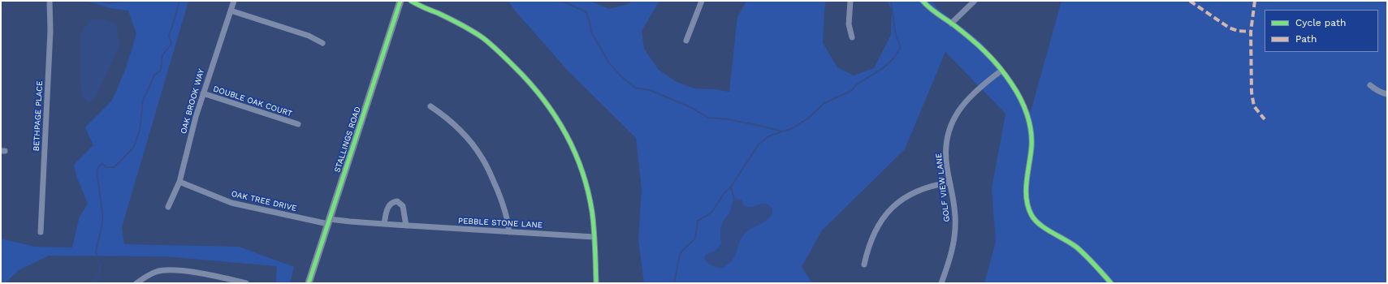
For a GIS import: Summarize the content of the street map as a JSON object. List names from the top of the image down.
{
  "streets": {
    "street": [
      "OAK BROOK WAY",
      "DOUBLE OAK COURT",
      "BETHPAGE PLACE",
      "STALLINGS ROAD",
      "GOLF VIEW LANE",
      "OAK TREE DRIVE",
      "PEBBLE STONE LANE"
    ]
  },
  "crossings": [
    ["OAK BROOK WAY", "DOUBLE OAK COURT"],
    ["OAK BROOK WAY", "OAK TREE DRIVE"],
    ["STALLINGS ROAD", "OAK TREE DRIVE"],
    ["STALLINGS ROAD", "PEBBLE STONE LANE"],
    ["OAK TREE DRIVE", "PEBBLE STONE LANE"]
  ],
  "legend": ["Cycle path", "Path"]
}
